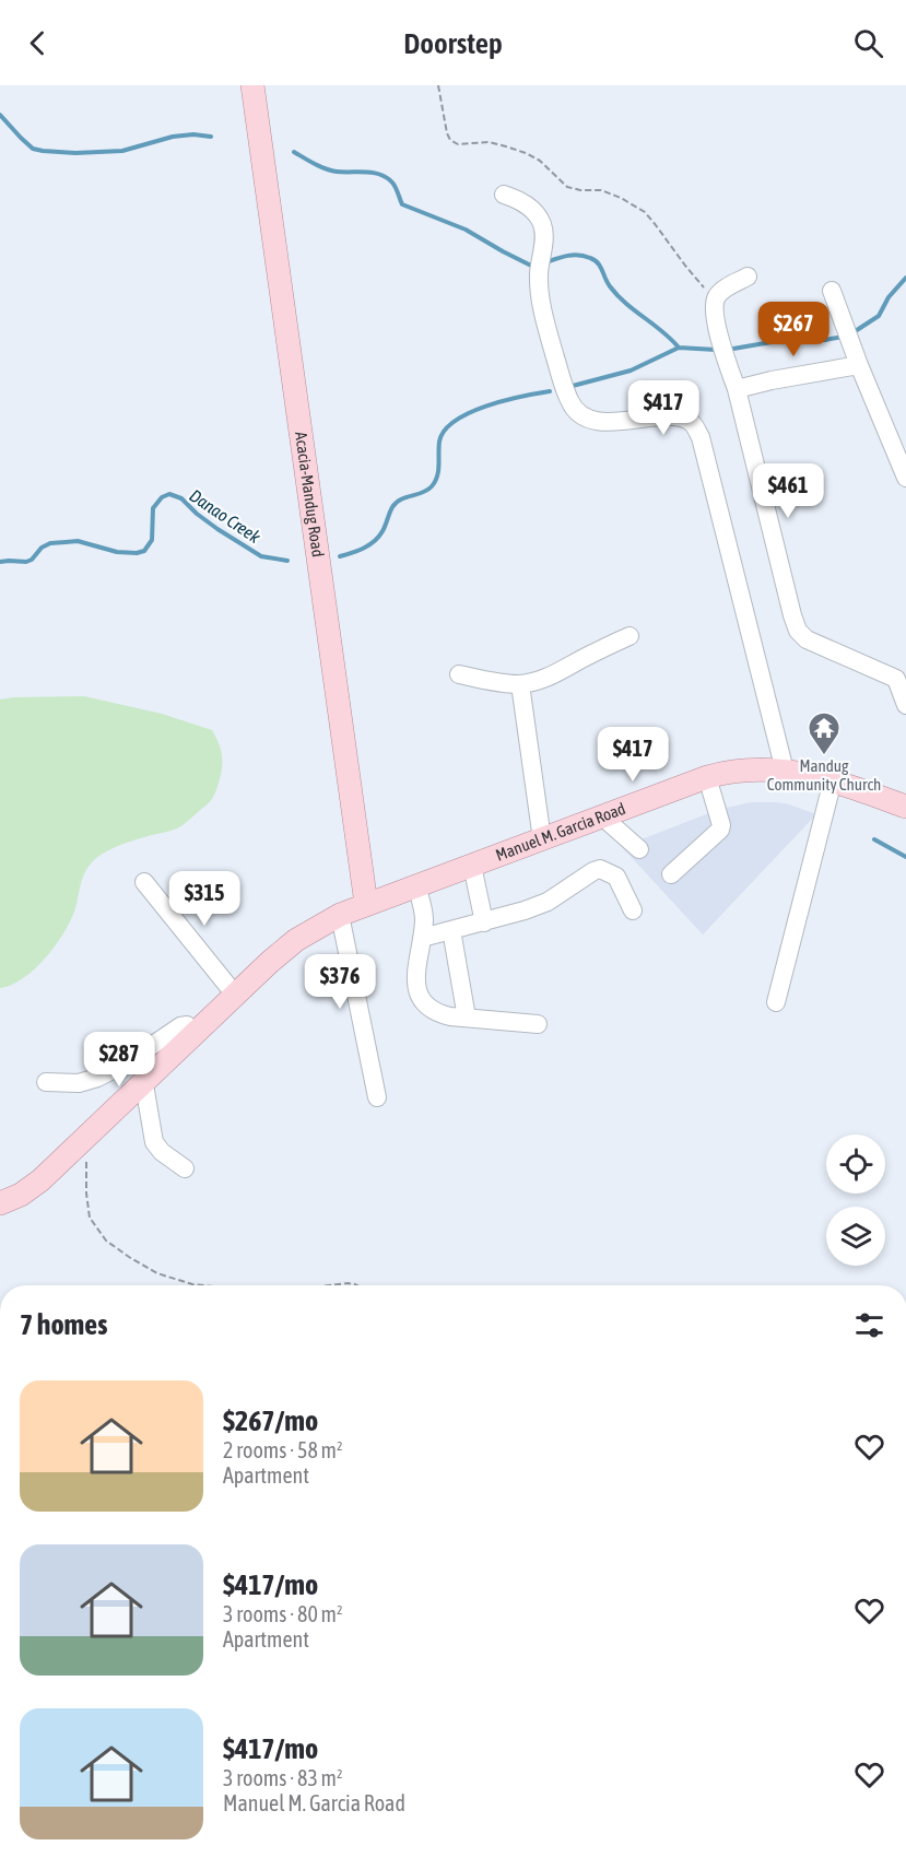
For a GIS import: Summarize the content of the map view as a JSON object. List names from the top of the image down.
{
  "streets": {
    "main road": ["Acacia-Mandug Road", "Manuel M. Garcia Road"]
  },
  "crossings": [
    ["Acacia-Mandug Road", "Manuel M. Garcia Road"]
  ],
  "water": ["Danao Creek"],
  "places": {
    "temple": ["Mandug Community Church"]
  },
  "page": {
    "header": "Doorstep",
    "price": [
      "$267",
      "$417",
      "$461",
      "$417",
      "$315",
      "$376",
      "$287"
    ],
    "heading": "7 homes",
    "list": [
      {
        "name": "$267/mo",
        "note": "2 rooms · 58 m² · Apartment"
      },
      {
        "name": "$417/mo",
        "note": "3 rooms · 80 m² · Apartment"
      },
      {
        "name": "$417/mo",
        "note": "3 rooms · 83 m² · Manuel M. Garcia Road"
      }
    ]
  }
}
